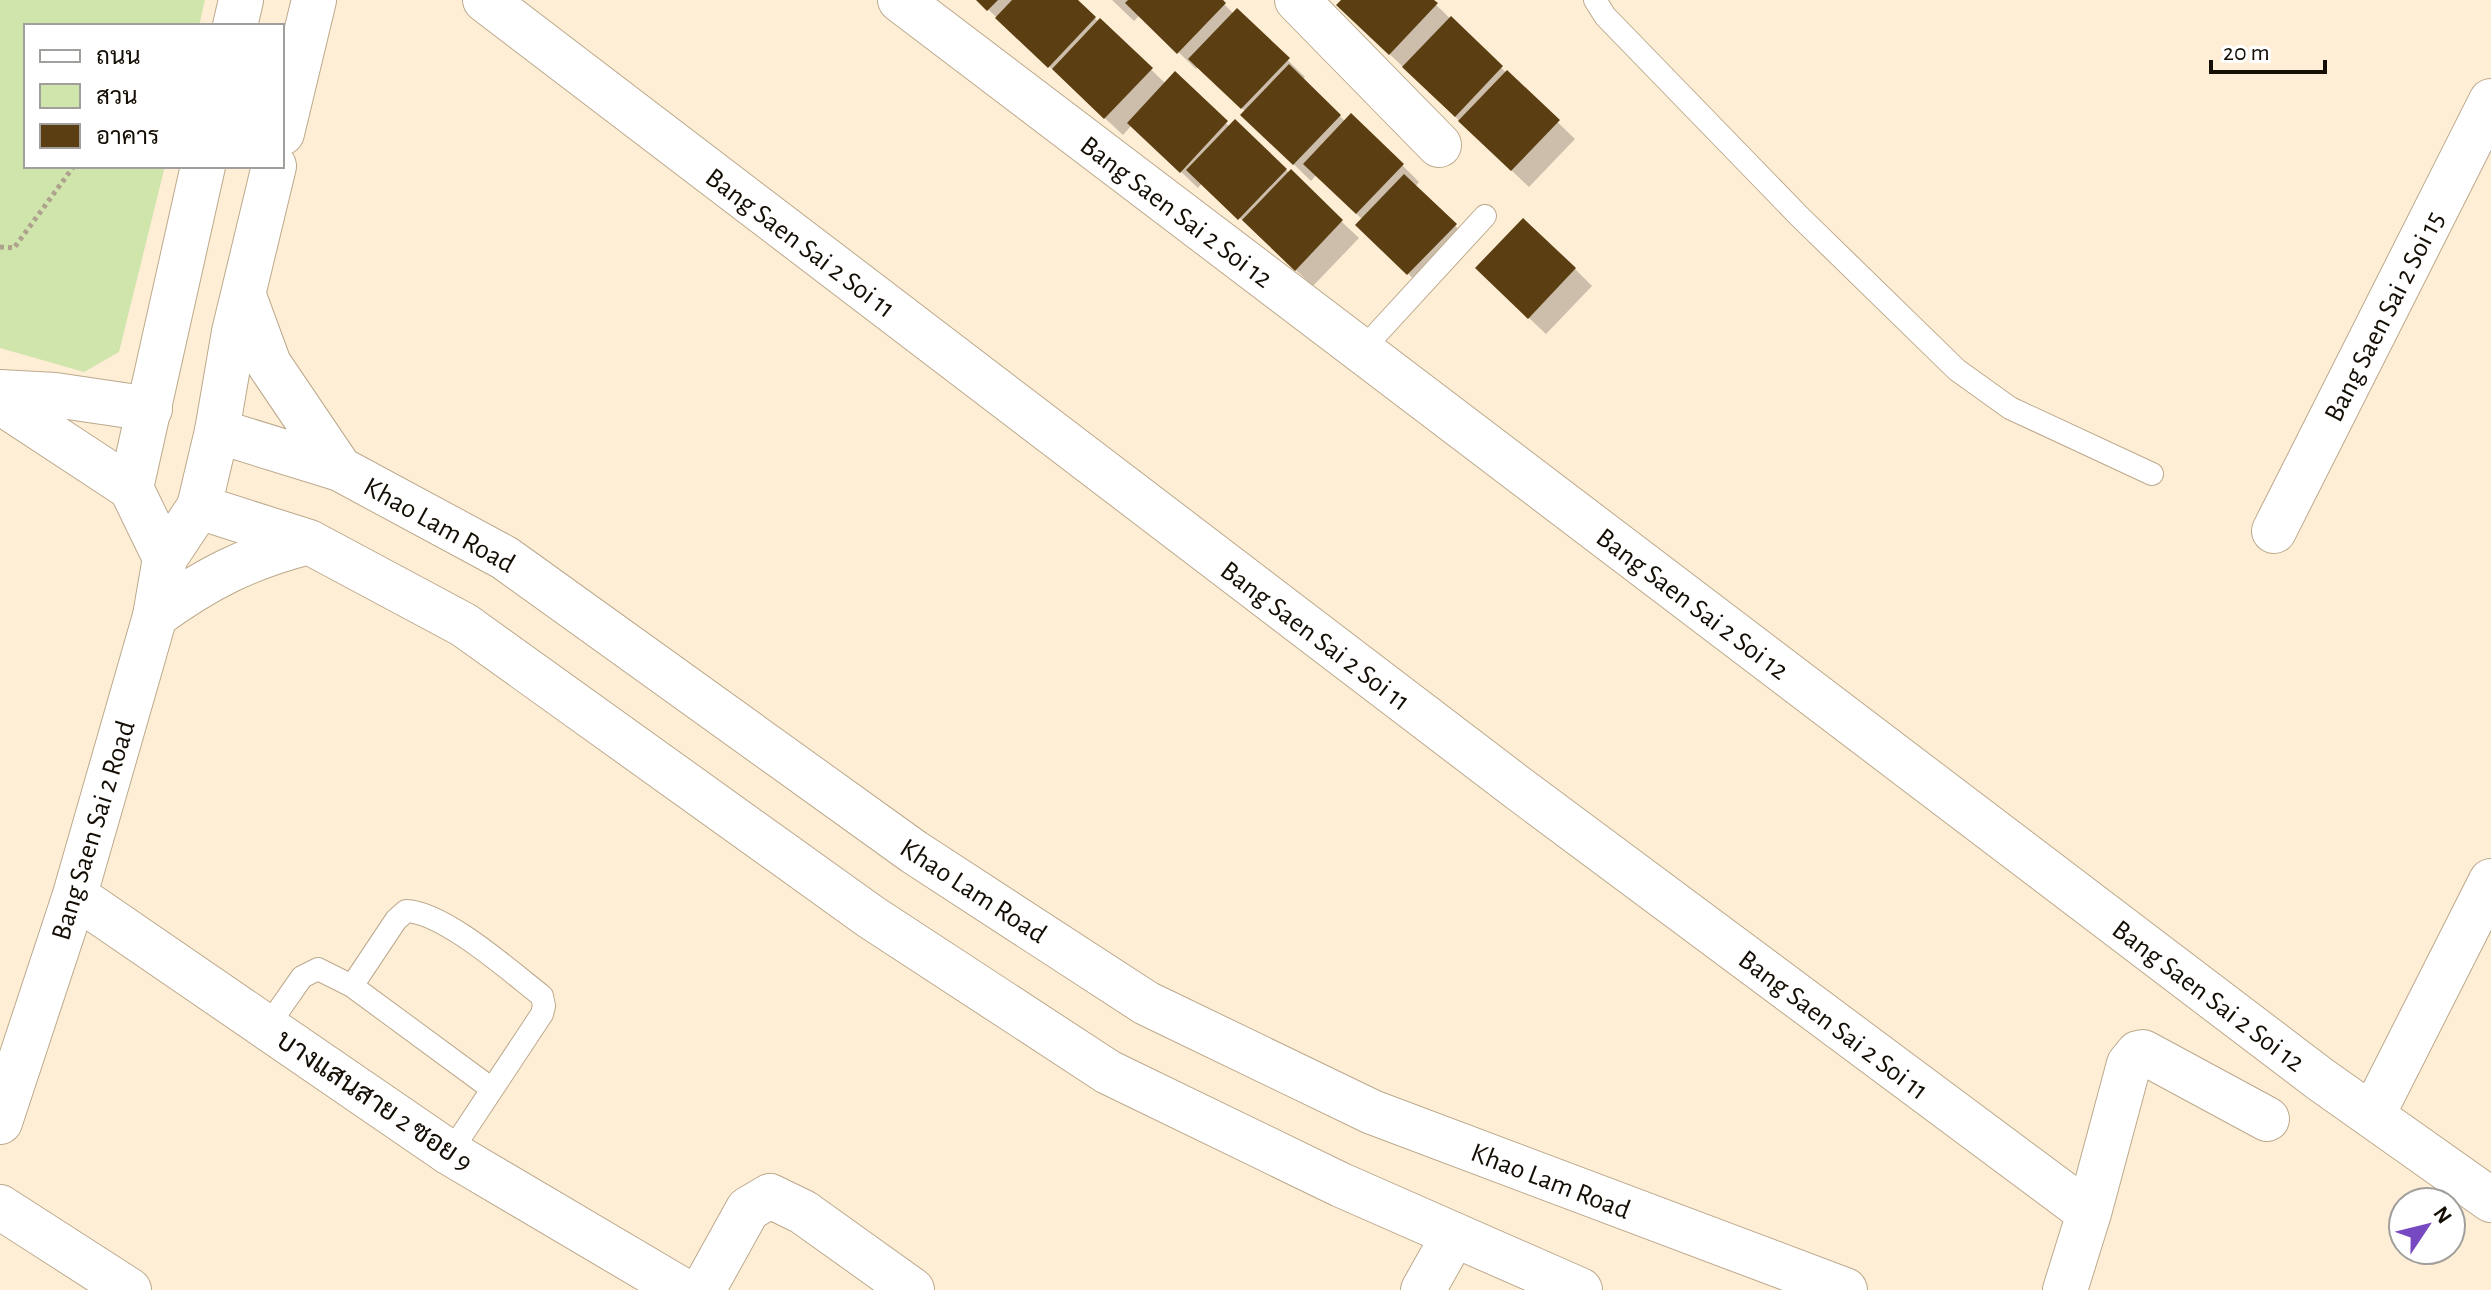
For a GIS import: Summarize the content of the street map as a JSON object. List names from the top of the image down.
{
  "streets": {
    "street": [
      "Bang Saen Sai 2 Soi 12",
      "Bang Saen Sai 2 Soi 11",
      "Bang Saen Sai 2 Soi 15",
      "Khao Lam Road",
      "Bang Saen Sai 2 Road",
      "บางแสนสาย 2 ซอย 9"
    ]
  },
  "crossings": [
    ["Khao Lam Road", "Bang Saen Sai 2 Road"],
    ["Bang Saen Sai 2 Road", "บางแสนสาย 2 ซอย 9"]
  ],
  "legend": ["ถนน", "สวน", "อาคาร"],
  "scale_bar": "20 m",
  "north": "top right"
}
